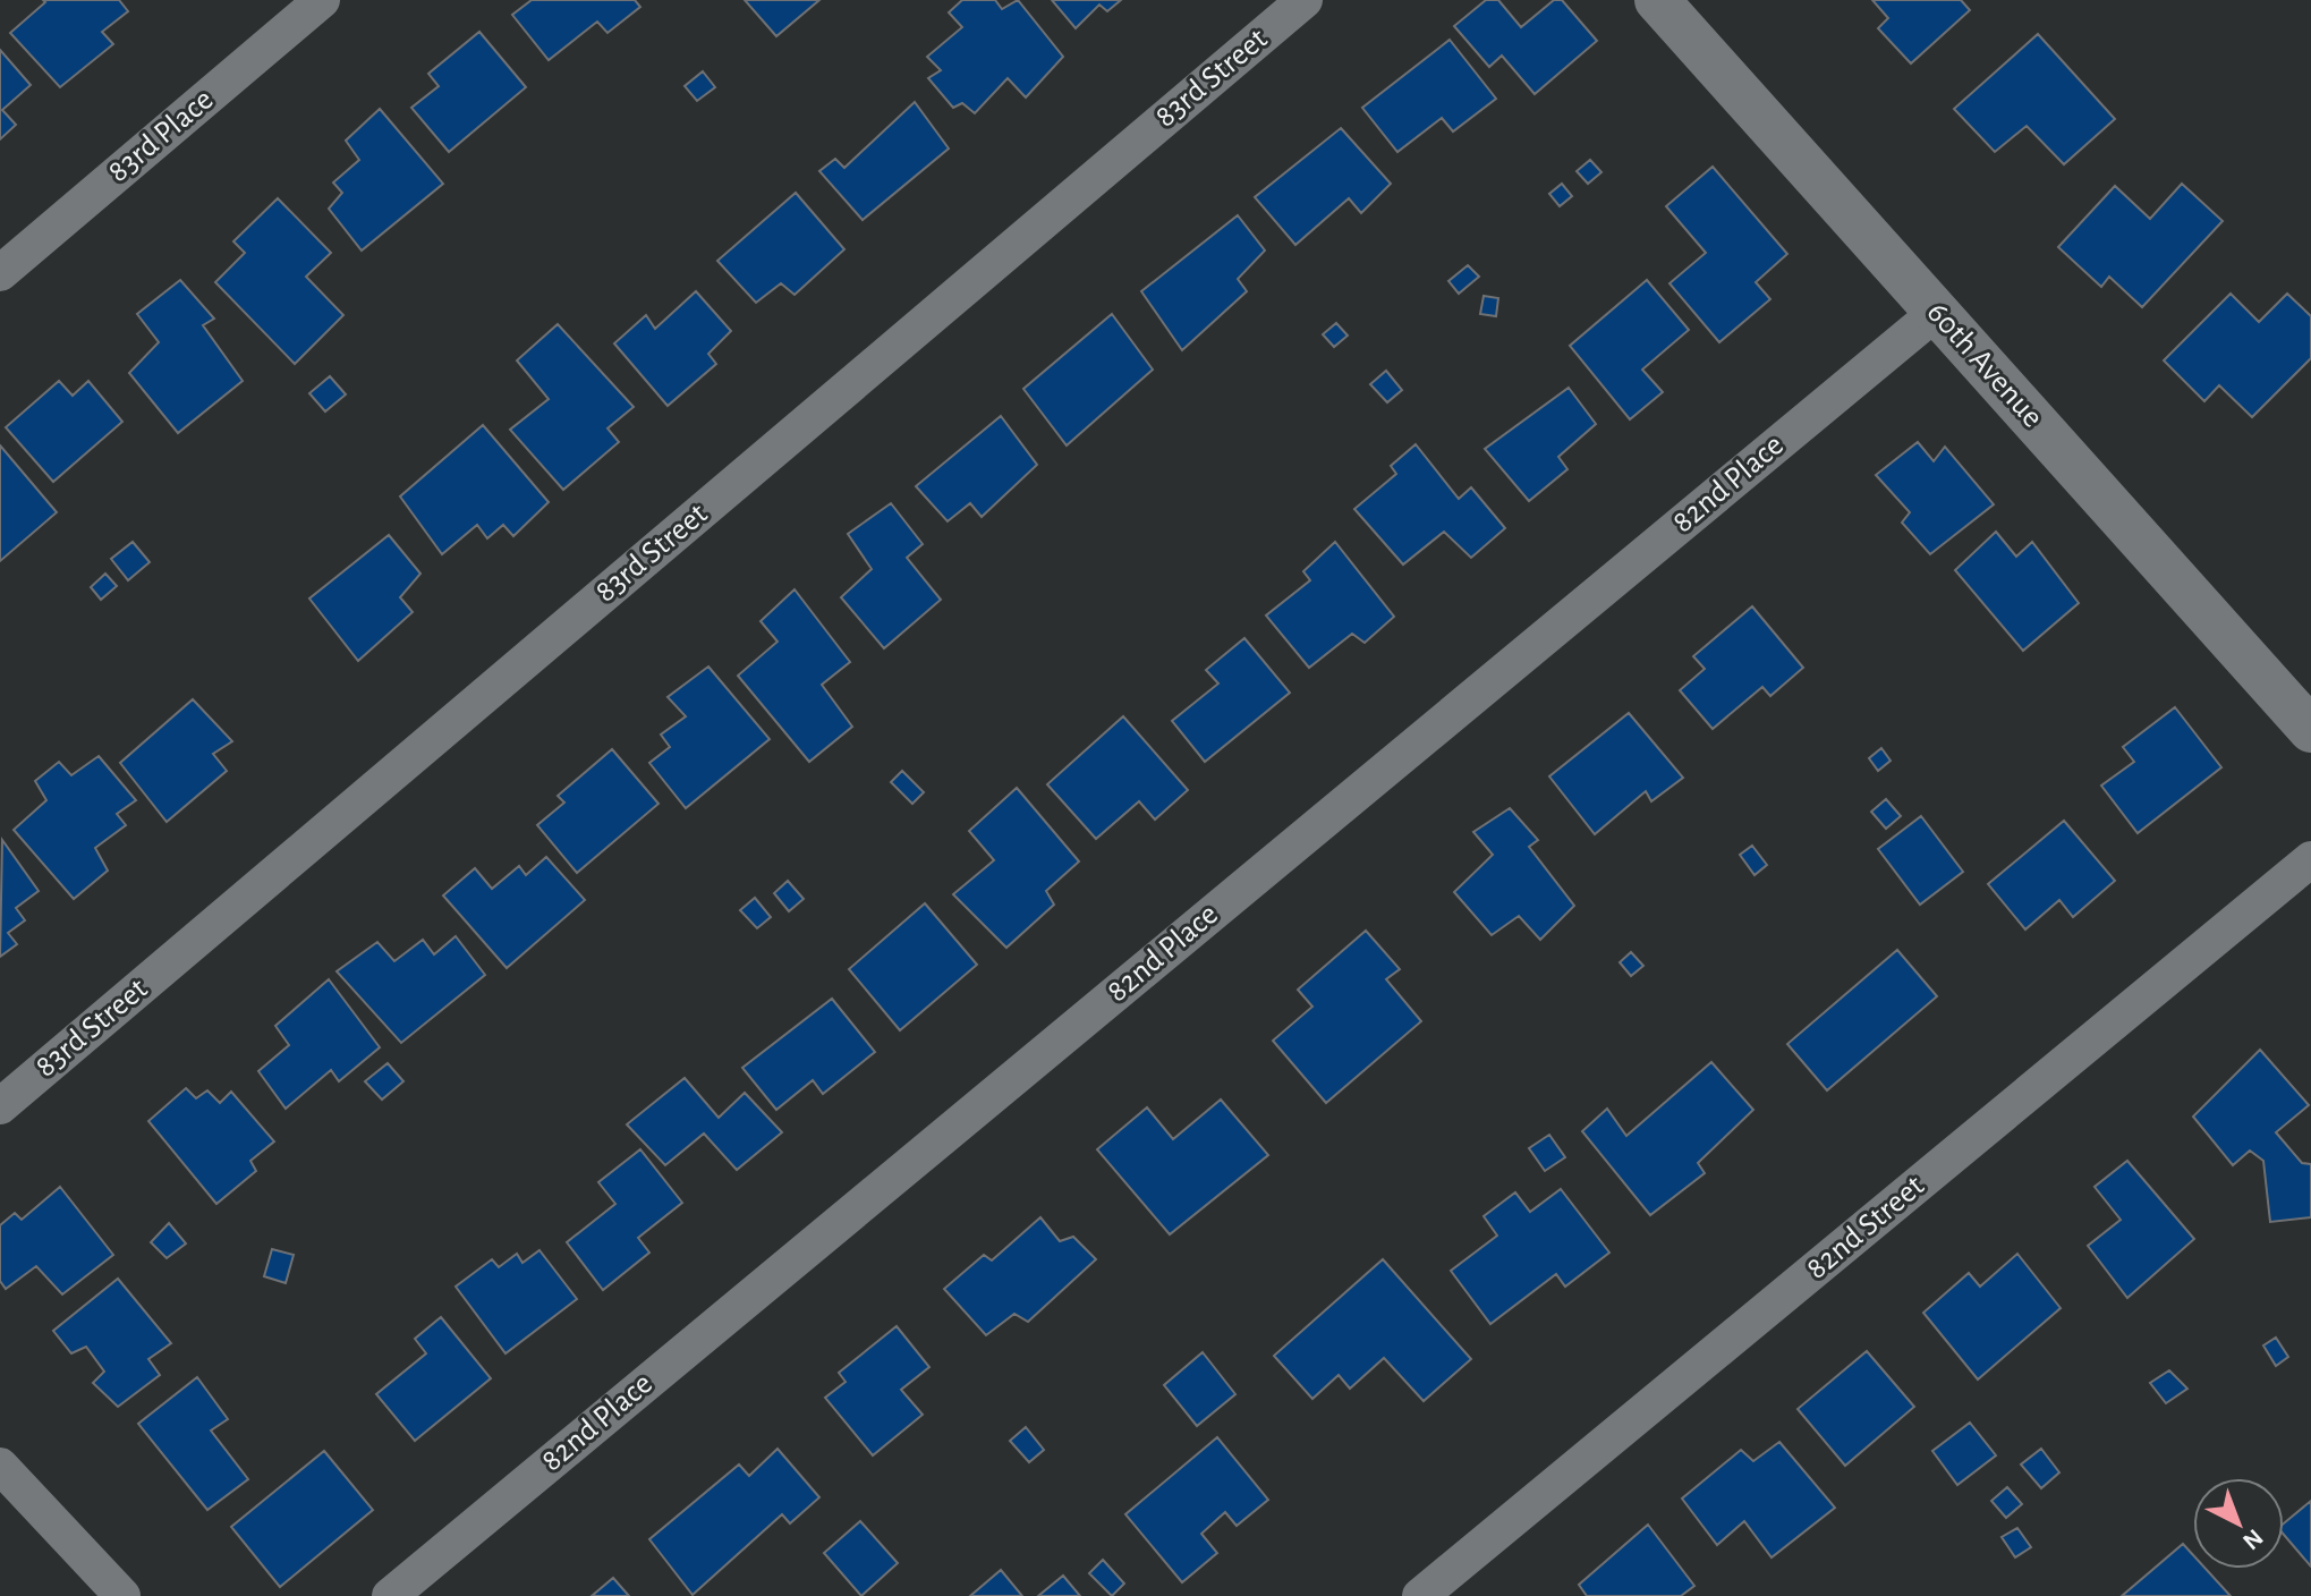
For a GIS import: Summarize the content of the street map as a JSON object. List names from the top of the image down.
{
  "streets": {
    "street": [
      "83rd Street",
      "83rd Place",
      "60th Avenue",
      "82nd Place",
      "82nd Street"
    ]
  },
  "crossings": [
    ["60th Avenue", "82nd Place"]
  ],
  "north": "bottom right"
}
